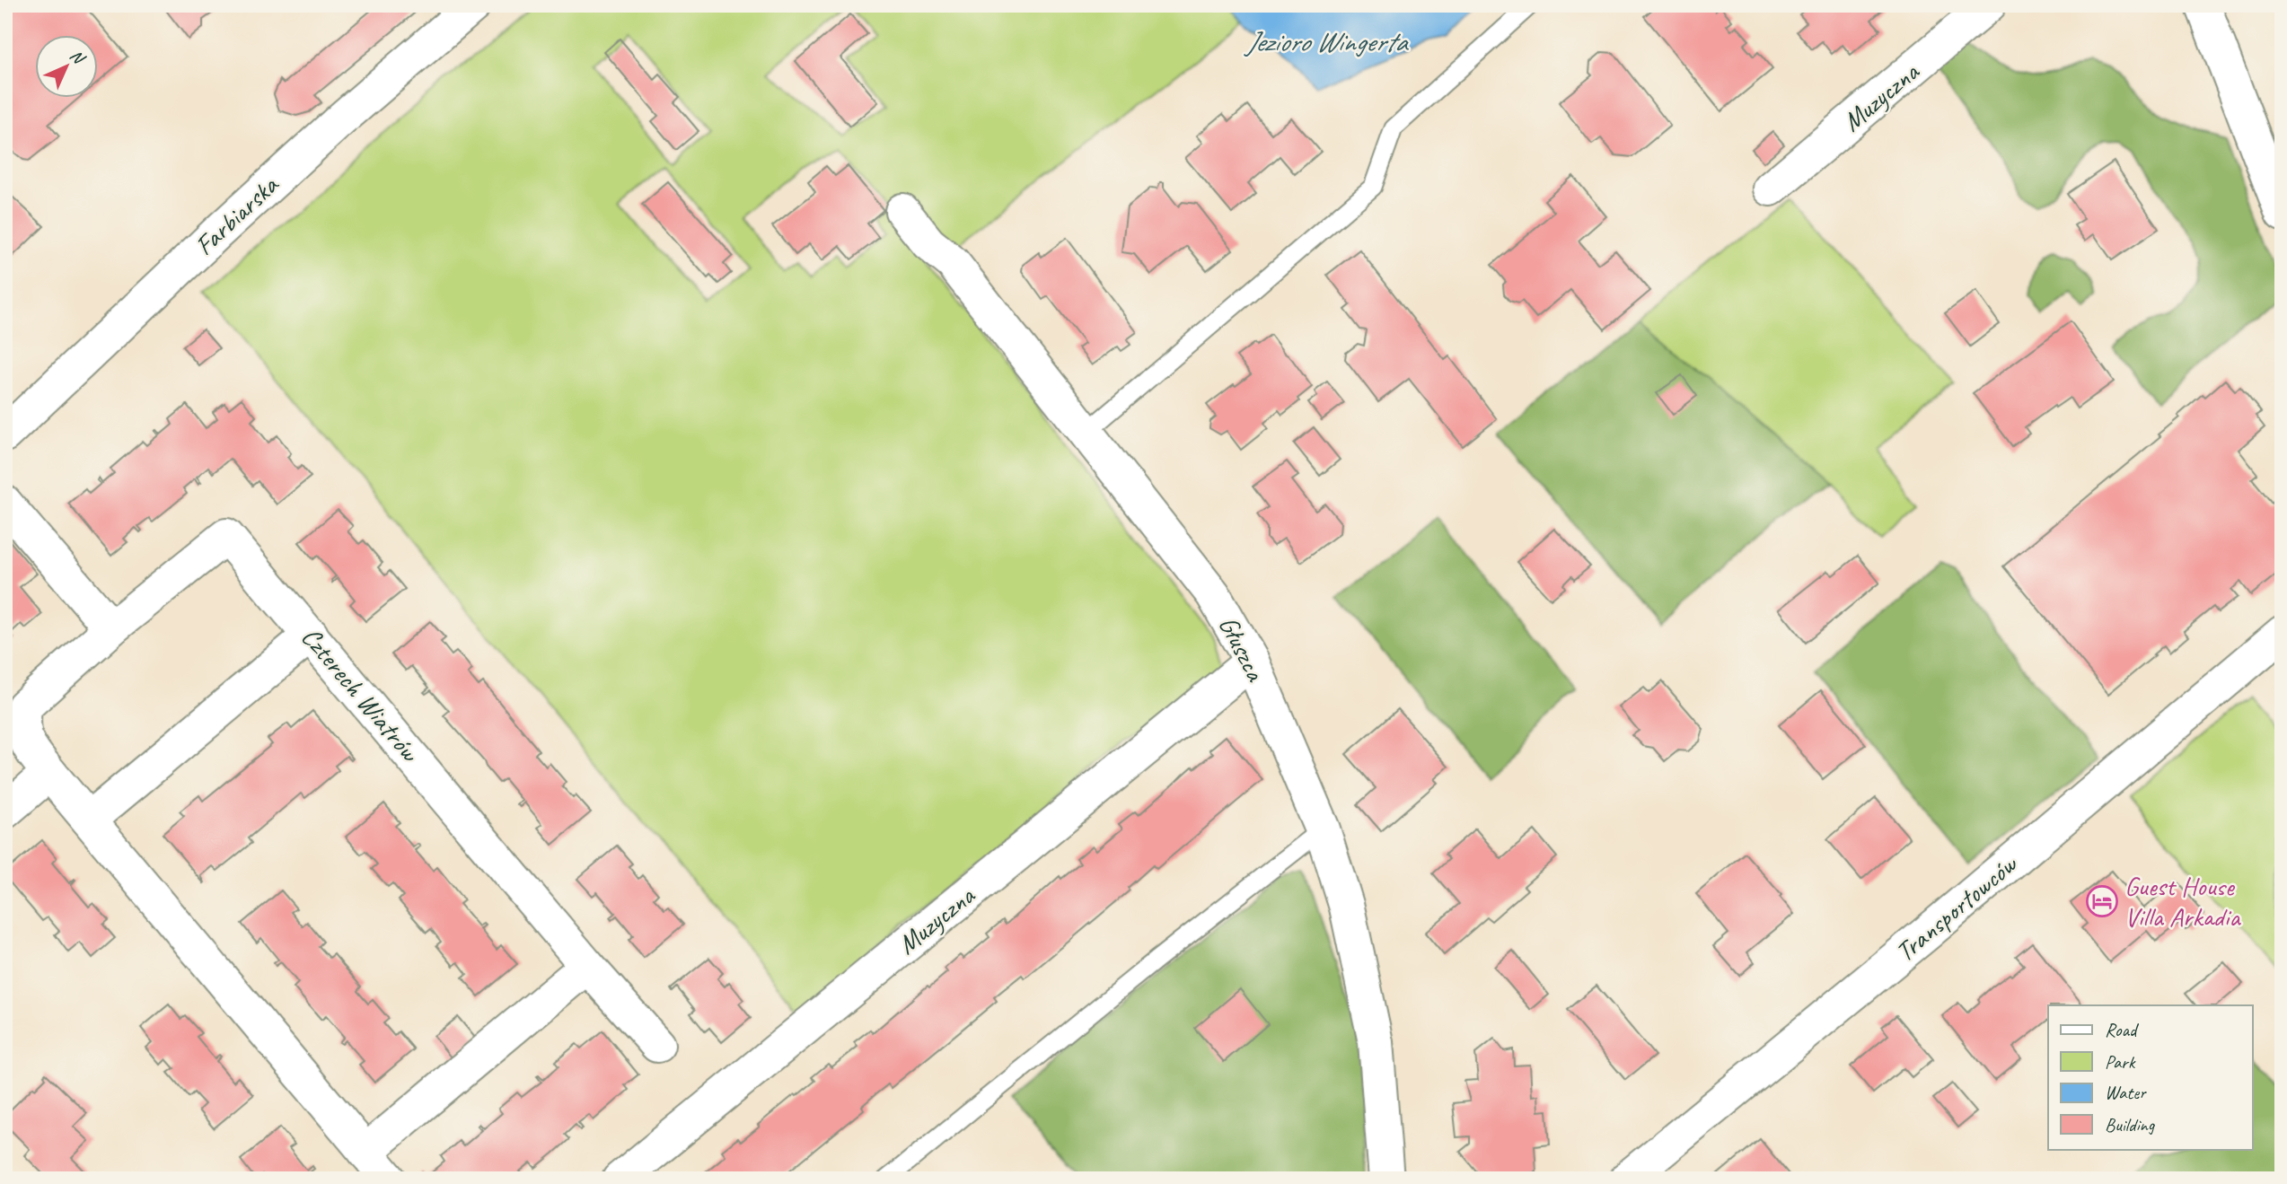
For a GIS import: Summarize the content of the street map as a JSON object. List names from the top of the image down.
{
  "streets": {
    "street": [
      "Muzyczna",
      "Farbiarska",
      "Głuszca",
      "Czterech Wiatrów",
      "Transportowców"
    ]
  },
  "crossings": [
    ["Muzyczna", "Głuszca"]
  ],
  "water": ["Jezioro Wingerta"],
  "places": {
    "hotel": ["Guest House Villa Arkadia"]
  },
  "legend": [
    "Road",
    "Park",
    "Water",
    "Building"
  ],
  "north": "top right"
}
